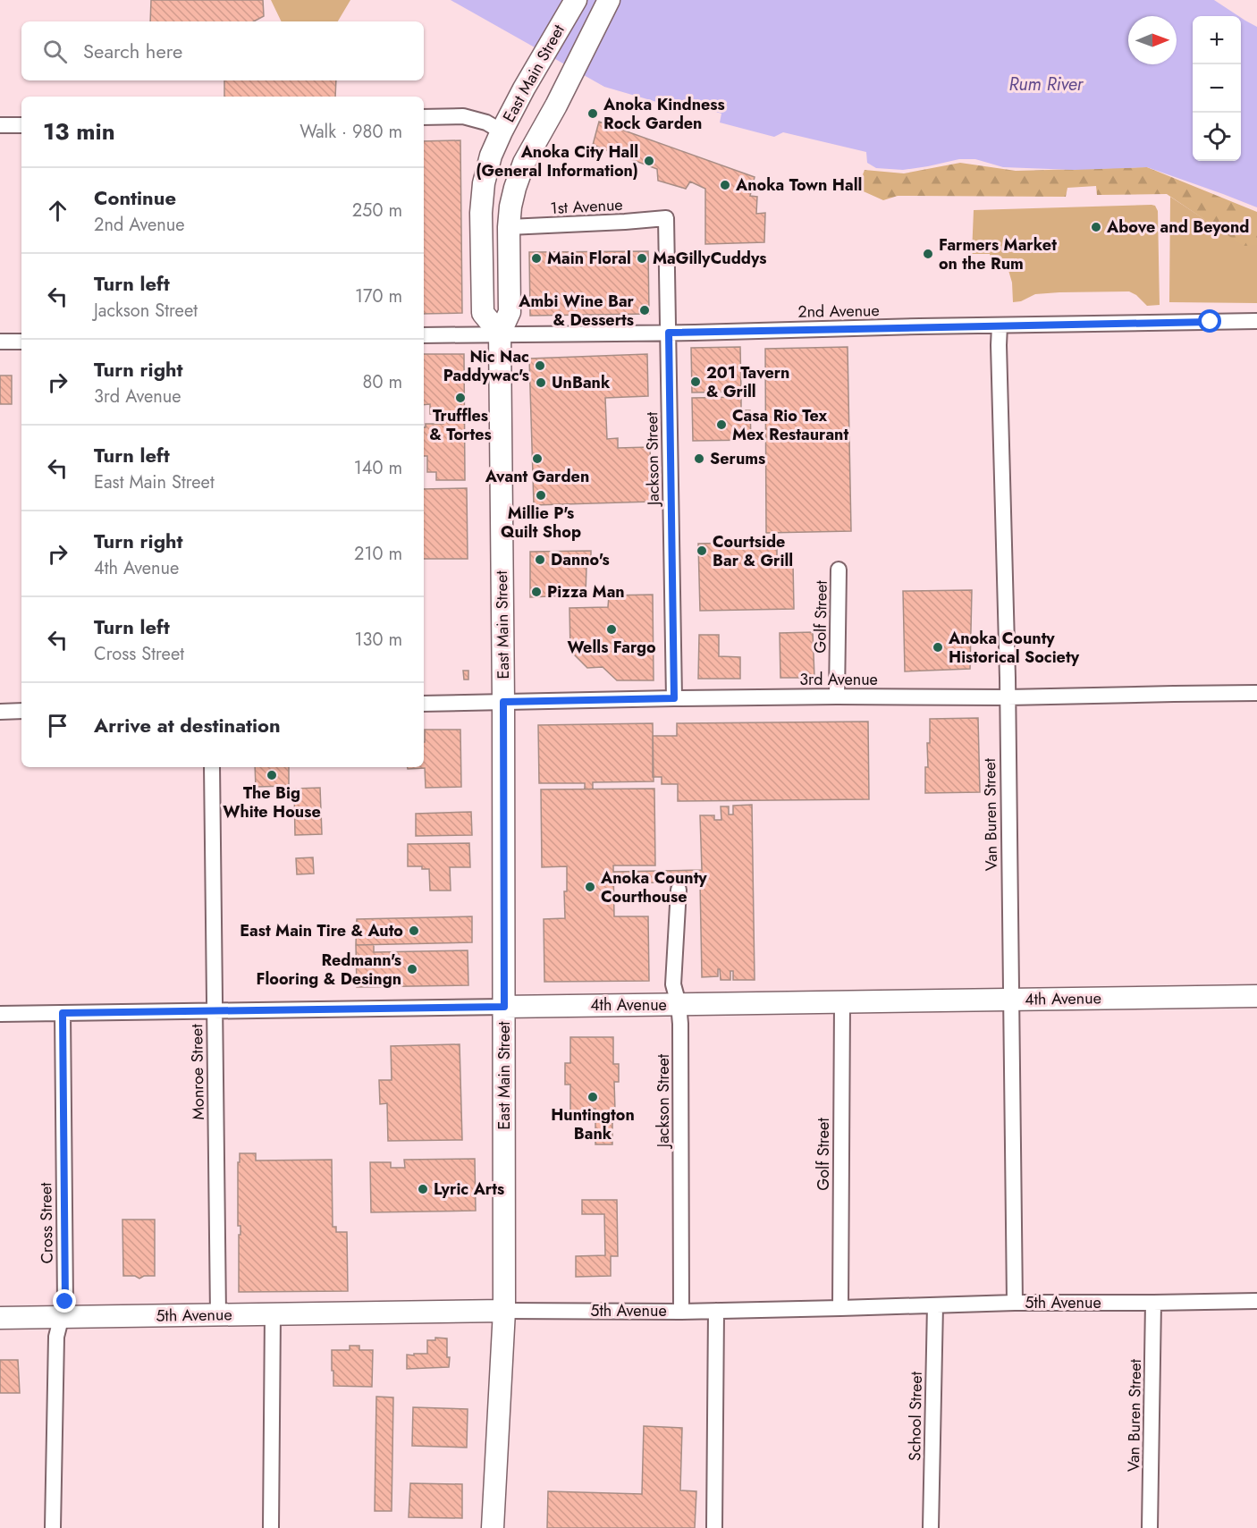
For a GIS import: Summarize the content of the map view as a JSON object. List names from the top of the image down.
{
  "streets": {
    "main road": ["East Main Street", "4th Avenue", "5th Avenue"],
    "street": [
      "1st Avenue",
      "2nd Avenue",
      "Jackson Street",
      "Golf Street",
      "3rd Avenue",
      "Van Buren Street",
      "Monroe Street",
      "Cross Street",
      "School Street"
    ]
  },
  "crossings": [
    ["East Main Street", "1st Avenue"],
    ["East Main Street", "2nd Avenue"],
    ["East Main Street", "3rd Avenue"],
    ["East Main Street", "4th Avenue"],
    ["East Main Street", "5th Avenue"],
    ["1st Avenue", "Jackson Street"],
    ["2nd Avenue", "Jackson Street"],
    ["2nd Avenue", "Van Buren Street"],
    ["Jackson Street", "3rd Avenue"],
    ["Jackson Street", "4th Avenue"],
    ["Jackson Street", "5th Avenue"],
    ["Golf Street", "3rd Avenue"],
    ["Golf Street", "4th Avenue"],
    ["Golf Street", "5th Avenue"],
    ["3rd Avenue", "Van Buren Street"],
    ["Van Buren Street", "4th Avenue"],
    ["Van Buren Street", "5th Avenue"],
    ["4th Avenue", "Monroe Street"],
    ["4th Avenue", "Cross Street"],
    ["Monroe Street", "5th Avenue"],
    ["Cross Street", "5th Avenue"],
    ["5th Avenue", "School Street"]
  ],
  "water": ["Rum River"],
  "places": [
    "Anoka Kindness Rock Garden",
    "Anoka City Hall (General Information)",
    "Anoka Town Hall",
    "Above and Beyond",
    "Farmers Market on the Rum",
    "Main Floral",
    "MaGillyCuddys",
    "Ambi Wine Bar & Desserts",
    "Nic Nac Paddywac's",
    "201 Tavern & Grill",
    "UnBank",
    "Truffles & Tortes",
    "Casa Rio Tex Mex Restaurant",
    "Avant Garden",
    "Serums",
    "Millie P's Quilt Shop",
    "Courtside Bar & Grill",
    "Danno's",
    "Pizza Man",
    "Wells Fargo",
    "Anoka County Historical Society",
    "The Big White House",
    "Anoka County Courthouse",
    "East Main Tire & Auto",
    "Redmann's Flooring & Desingn",
    "Huntington Bank",
    "Lyric Arts"
  ],
  "north": "right",
  "page": {
    "map_buttons": ["+", "−"],
    "search": "Search here",
    "heading": ["13 min", "Walk · 980 m"],
    "list": [
      ["Continue", "2nd Avenue", "250 m"],
      ["Turn left", "Jackson Street", "170 m"],
      ["Turn right", "3rd Avenue", "80 m"],
      ["Turn left", "East Main Street", "140 m"],
      ["Turn right", "4th Avenue", "210 m"],
      ["Turn left", "Cross Street", "130 m"],
      "Arrive at destination"
    ]
  }
}
